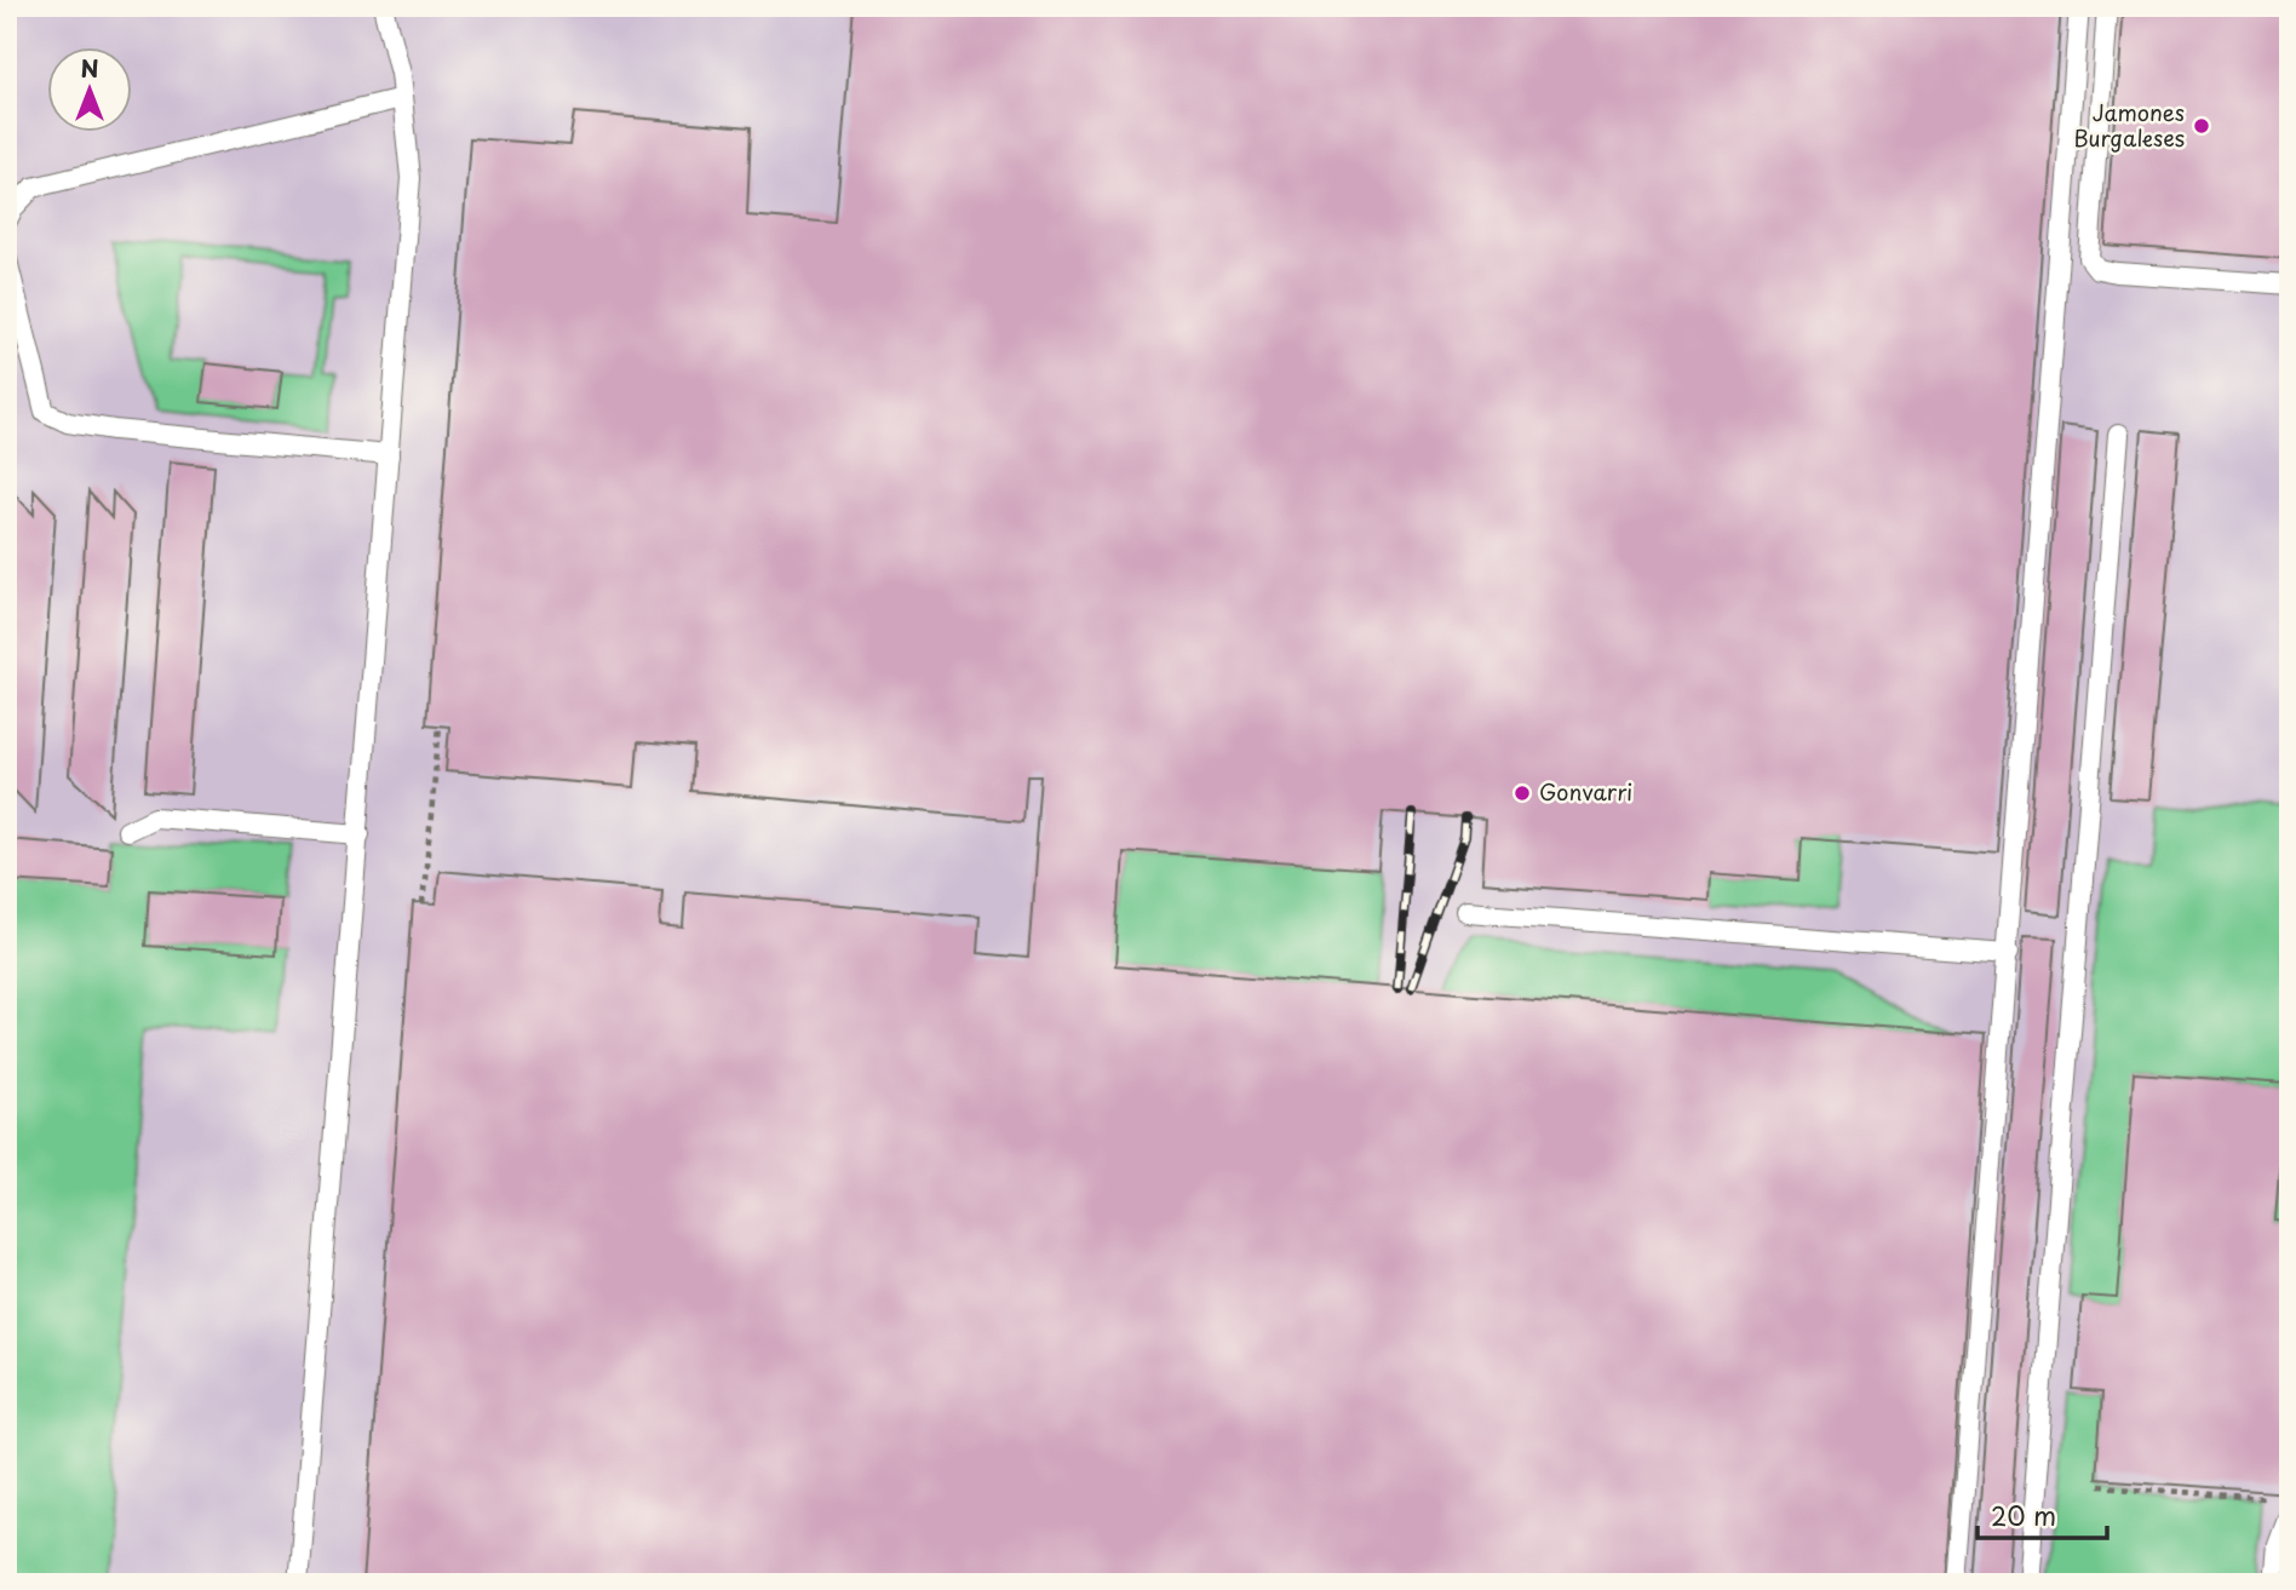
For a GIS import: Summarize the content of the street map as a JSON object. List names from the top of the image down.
{
  "places": ["Jamones Burgaleses", "Gonvarri"],
  "scale_bar": "20 m",
  "north": "top"
}
